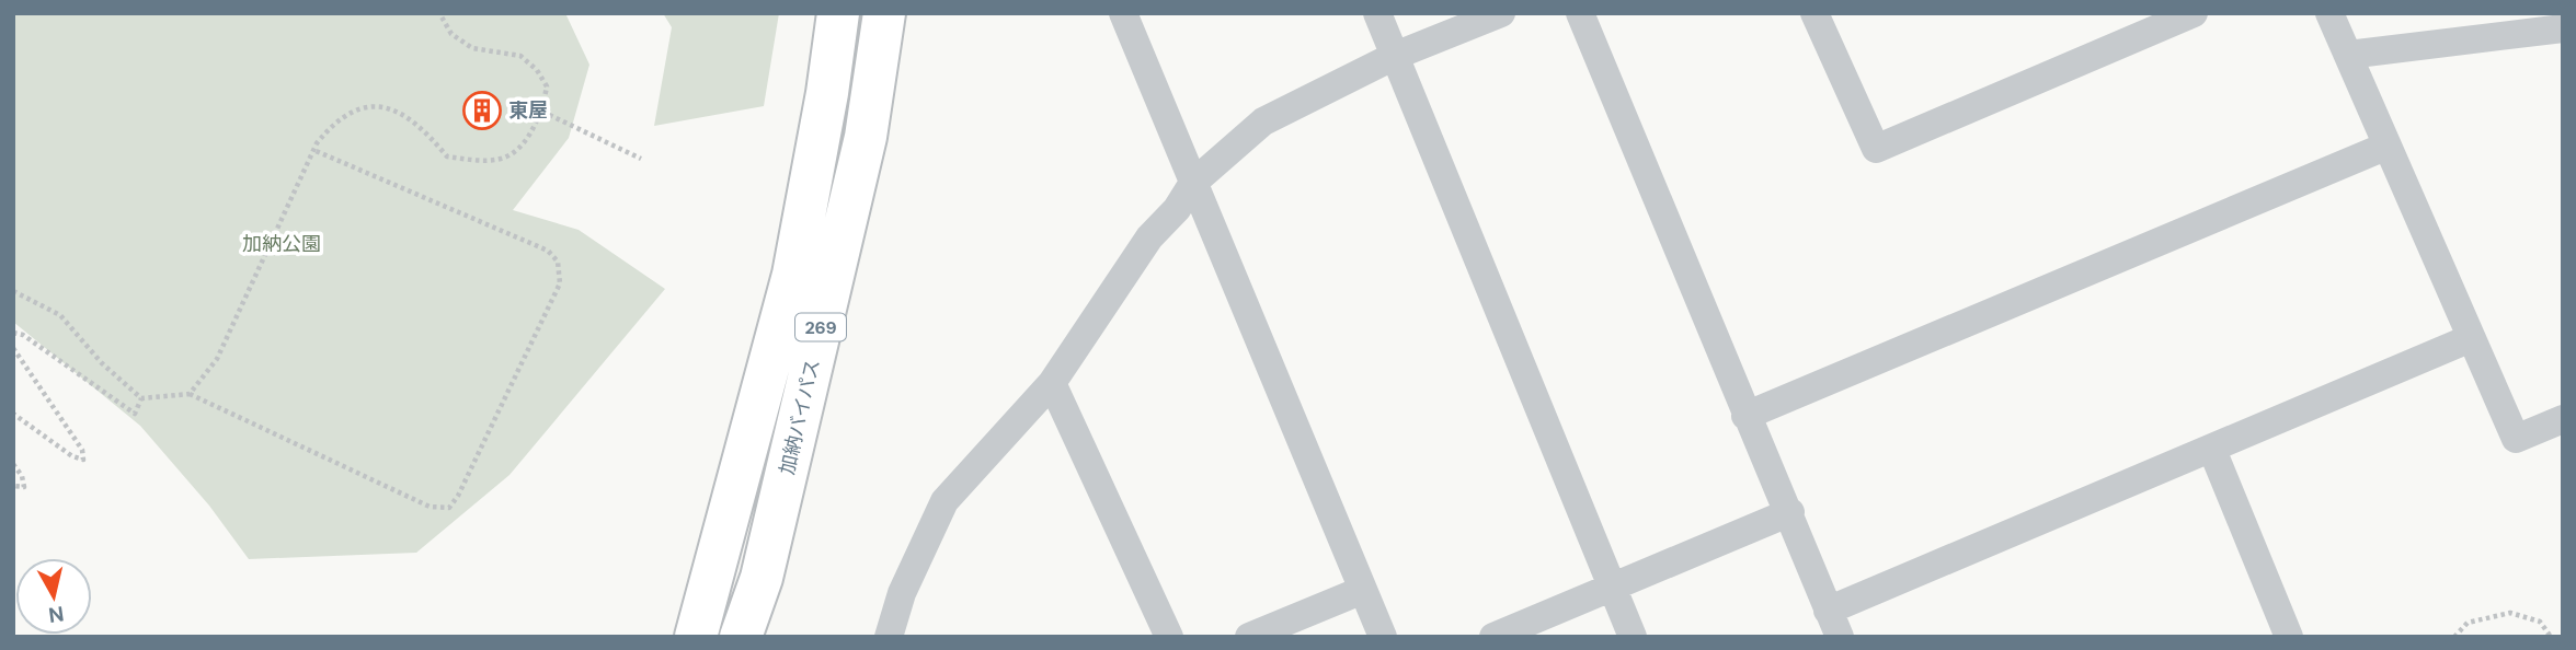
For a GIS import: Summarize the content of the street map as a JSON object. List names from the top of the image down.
{
  "streets": {
    "highway": ["269", "加納バイパス"]
  },
  "parks": ["加納公園"],
  "places": {
    "building": ["東屋"]
  },
  "north": "bottom"
}
